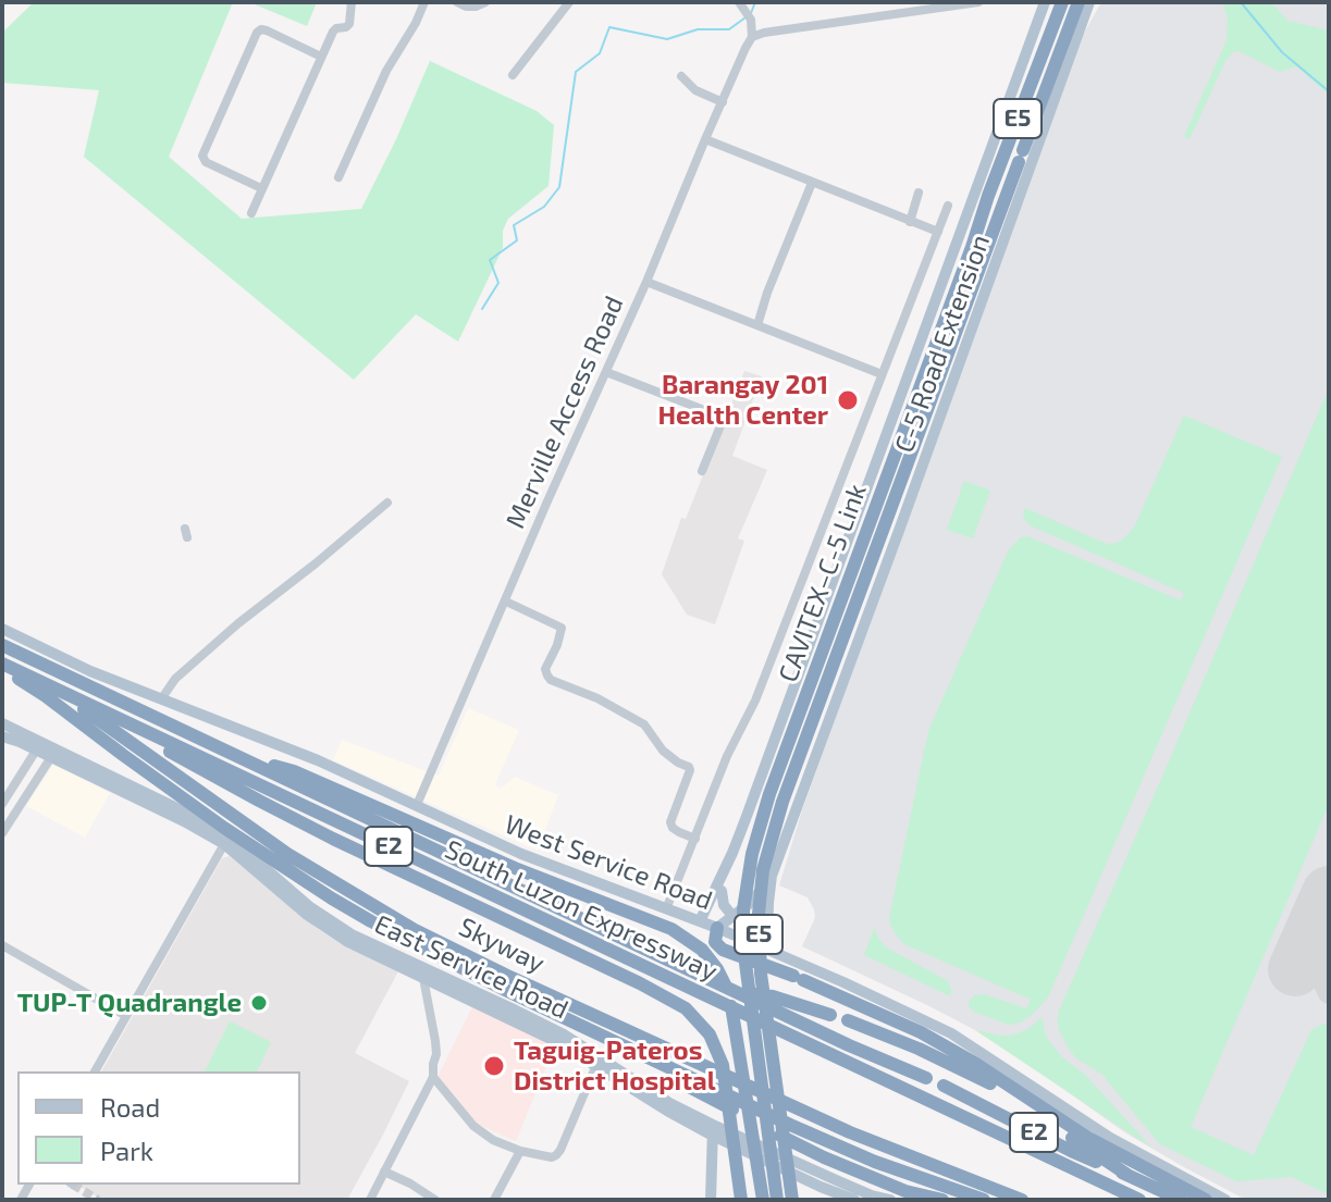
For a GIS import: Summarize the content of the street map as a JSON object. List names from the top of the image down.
{
  "streets": {
    "highway": [
      "E5",
      "CAVITEX–C-5 Link",
      "E2",
      "South Luzon Expressway",
      "Skyway"
    ],
    "main road": ["C-5 Road Extension", "West Service Road", "East Service Road"],
    "street": ["Merville Access Road"]
  },
  "crossings": [
    ["C-5 Road Extension", "West Service Road"],
    ["Merville Access Road", "West Service Road"],
    ["South Luzon Expressway", "Skyway"]
  ],
  "places": ["Barangay 201 Health Center", "TUP-T Quadrangle", "Taguig-Pateros District Hospital"],
  "legend": ["Road", "Park"]
}
